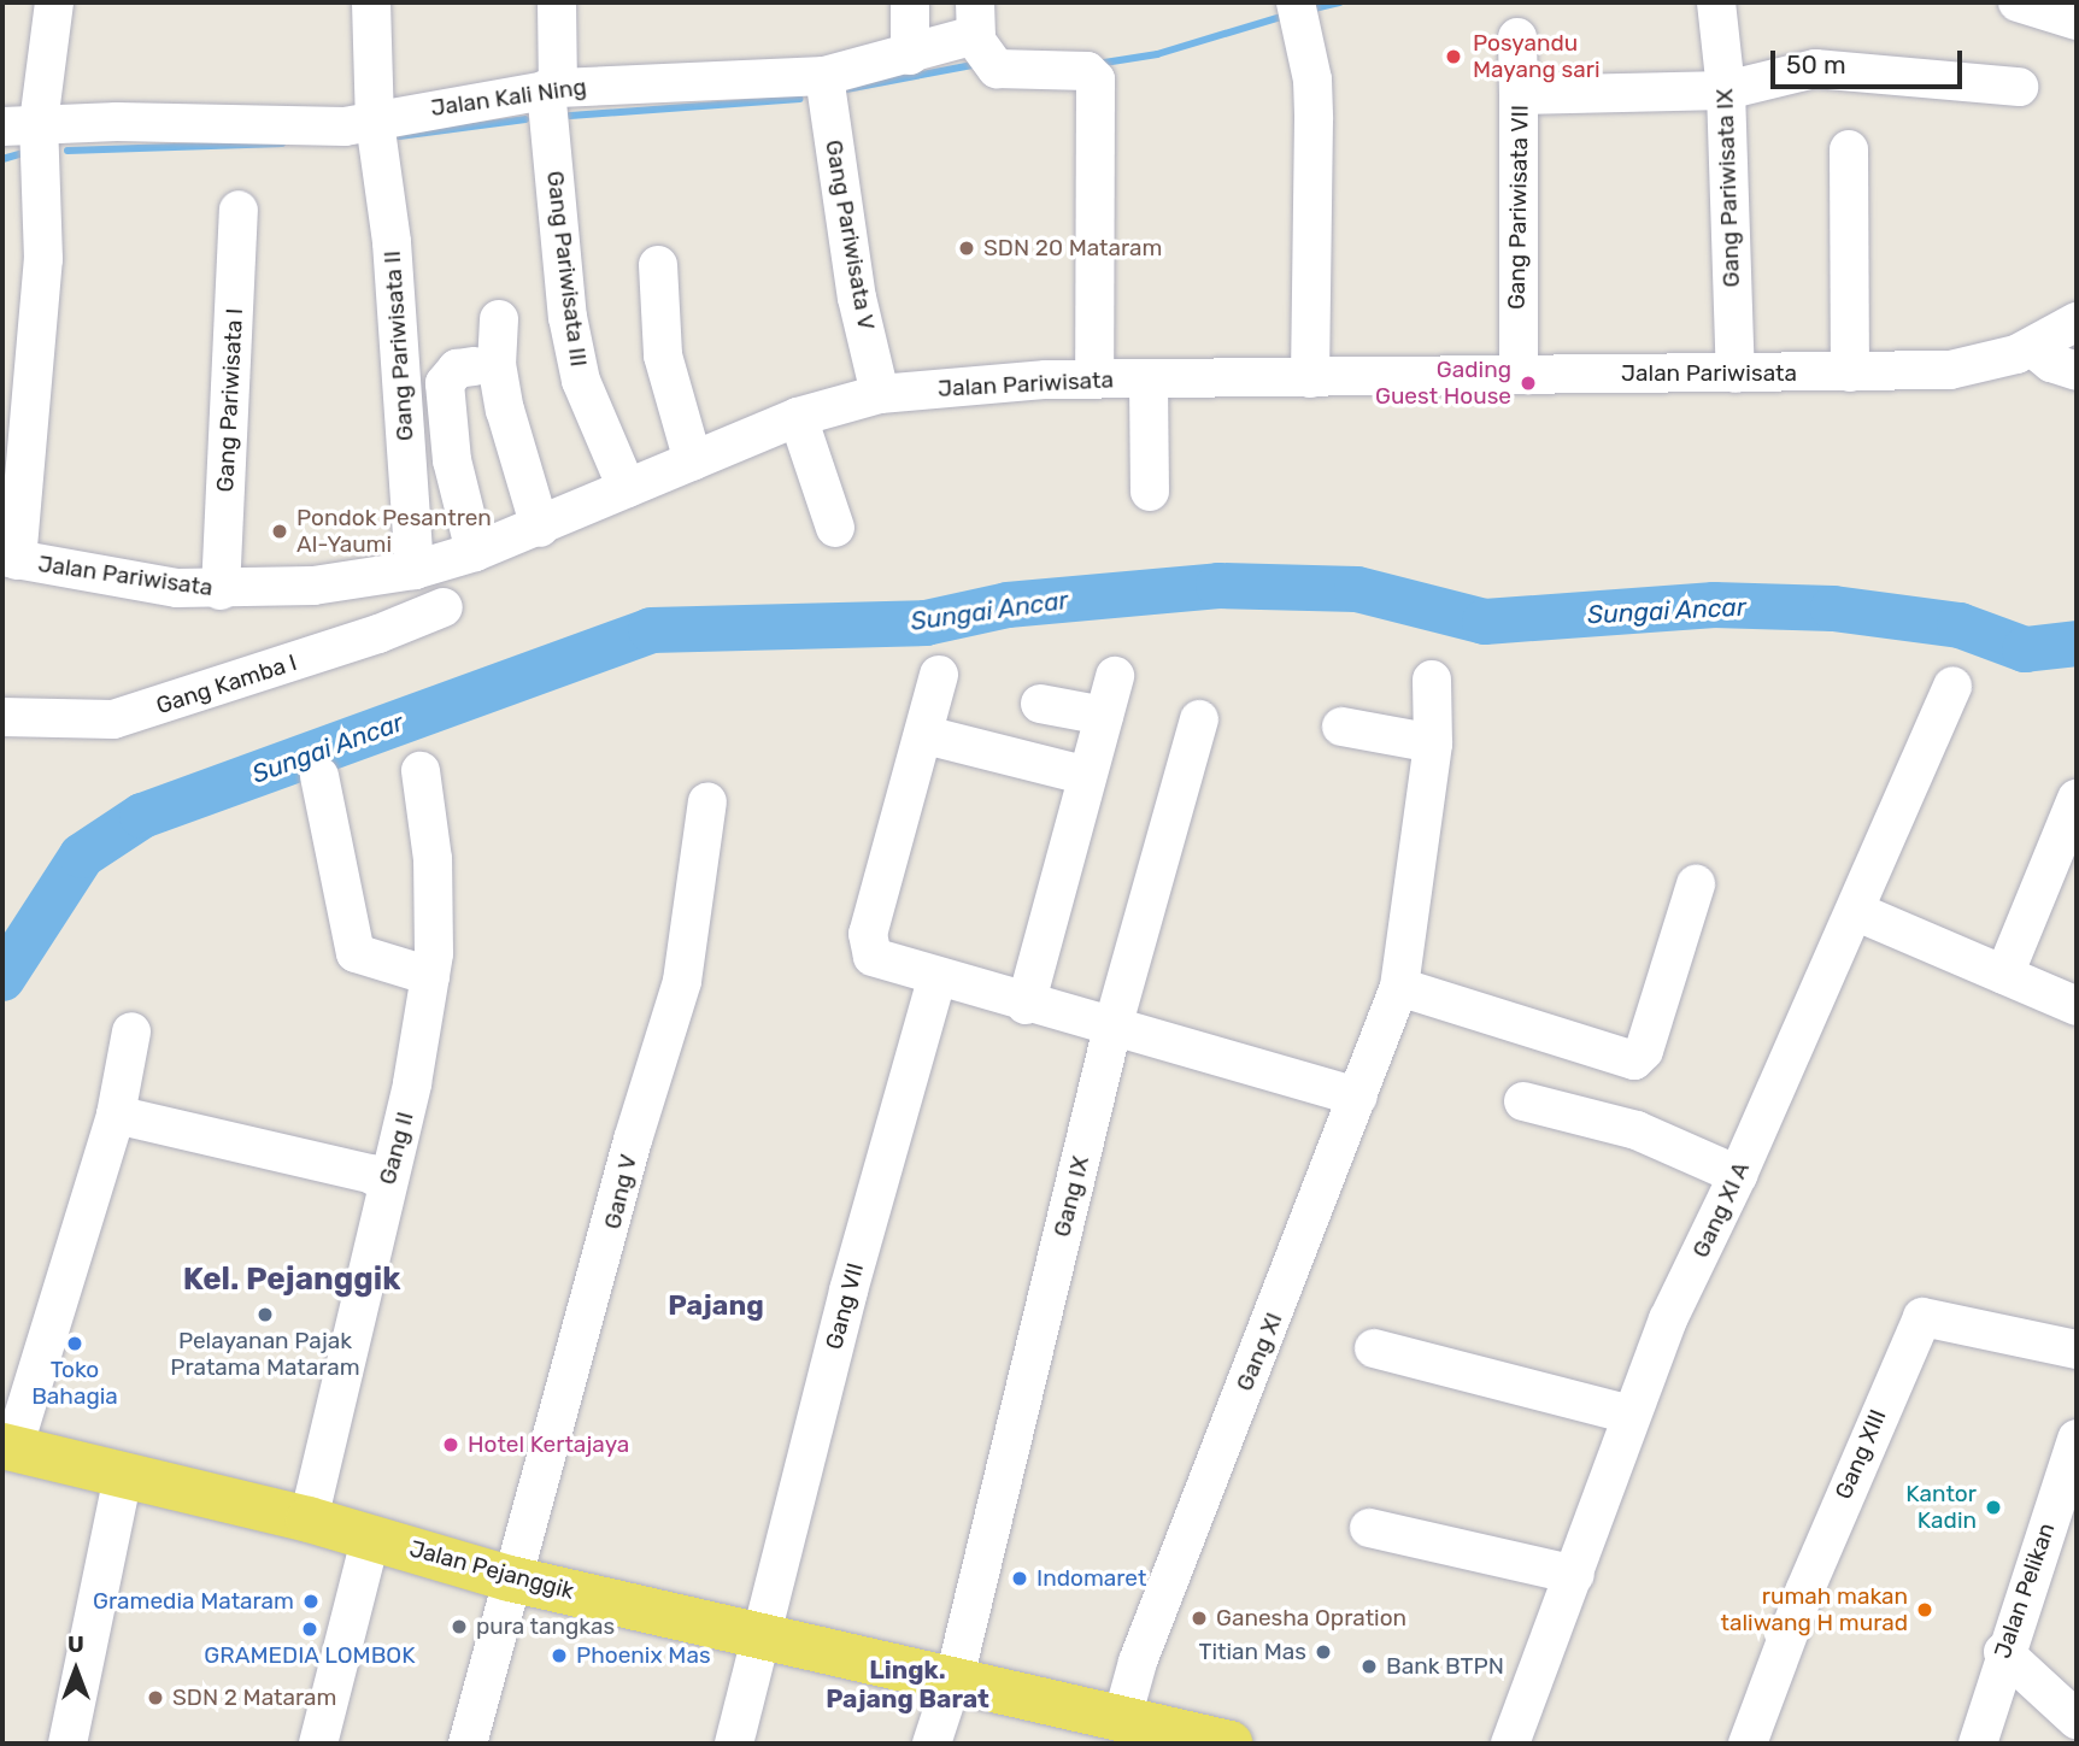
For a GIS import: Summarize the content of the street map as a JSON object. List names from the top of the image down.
{
  "streets": {
    "main road": ["Jalan Pejanggik"],
    "street": [
      "Jalan Kali Ning",
      "Gang Pariwisata IX",
      "Gang Pariwisata VII",
      "Gang Pariwisata V",
      "Gang Pariwisata III",
      "Gang Pariwisata II",
      "Jalan Pariwisata",
      "Gang Pariwisata I",
      "Gang Kamba I",
      "Gang II",
      "Gang V",
      "Gang IX",
      "Gang XI A",
      "Gang VII",
      "Gang XI",
      "Gang XIII",
      "Jalan Pelikan"
    ]
  },
  "crossings": [
    ["Jalan Kali Ning", "Gang Pariwisata V"],
    ["Jalan Kali Ning", "Gang Pariwisata III"],
    ["Jalan Kali Ning", "Gang Pariwisata II"],
    ["Jalan Kali Ning", "Jalan Pariwisata"],
    ["Gang Pariwisata IX", "Gang Pariwisata VII"],
    ["Gang Pariwisata IX", "Jalan Pariwisata"],
    ["Gang Pariwisata VII", "Jalan Pariwisata"],
    ["Gang Pariwisata V", "Jalan Pariwisata"],
    ["Gang Pariwisata III", "Jalan Pariwisata"],
    ["Gang Pariwisata II", "Jalan Pariwisata"],
    ["Jalan Pariwisata", "Gang Pariwisata I"],
    ["Gang II", "Jalan Pejanggik"],
    ["Gang V", "Jalan Pejanggik"],
    ["Gang IX", "Jalan Pejanggik"],
    ["Gang VII", "Jalan Pejanggik"],
    ["Gang XI", "Jalan Pejanggik"]
  ],
  "districts": ["Kel. Pejanggik", "Pajang", "Lingk. Pajang Barat"],
  "water": ["Sungai Ancar"],
  "places": [
    "Posyandu Mayang sari",
    "SDN 20 Mataram",
    "Gading Guest House",
    "Pondok Pesantren Al-Yaumi",
    "Pelayanan Pajak Pratama Mataram",
    "Toko Bahagia",
    "Hotel Kertajaya",
    "Kantor Kadin",
    "Indomaret",
    "Gramedia Mataram",
    "rumah makan taliwang H murad",
    "Ganesha Opration",
    "pura tangkas",
    "GRAMEDIA LOMBOK",
    "Titian Mas",
    "Phoenix Mas",
    "Bank BTPN",
    "SDN 2 Mataram"
  ],
  "scale_bar": "50 m",
  "north": "top"
}
